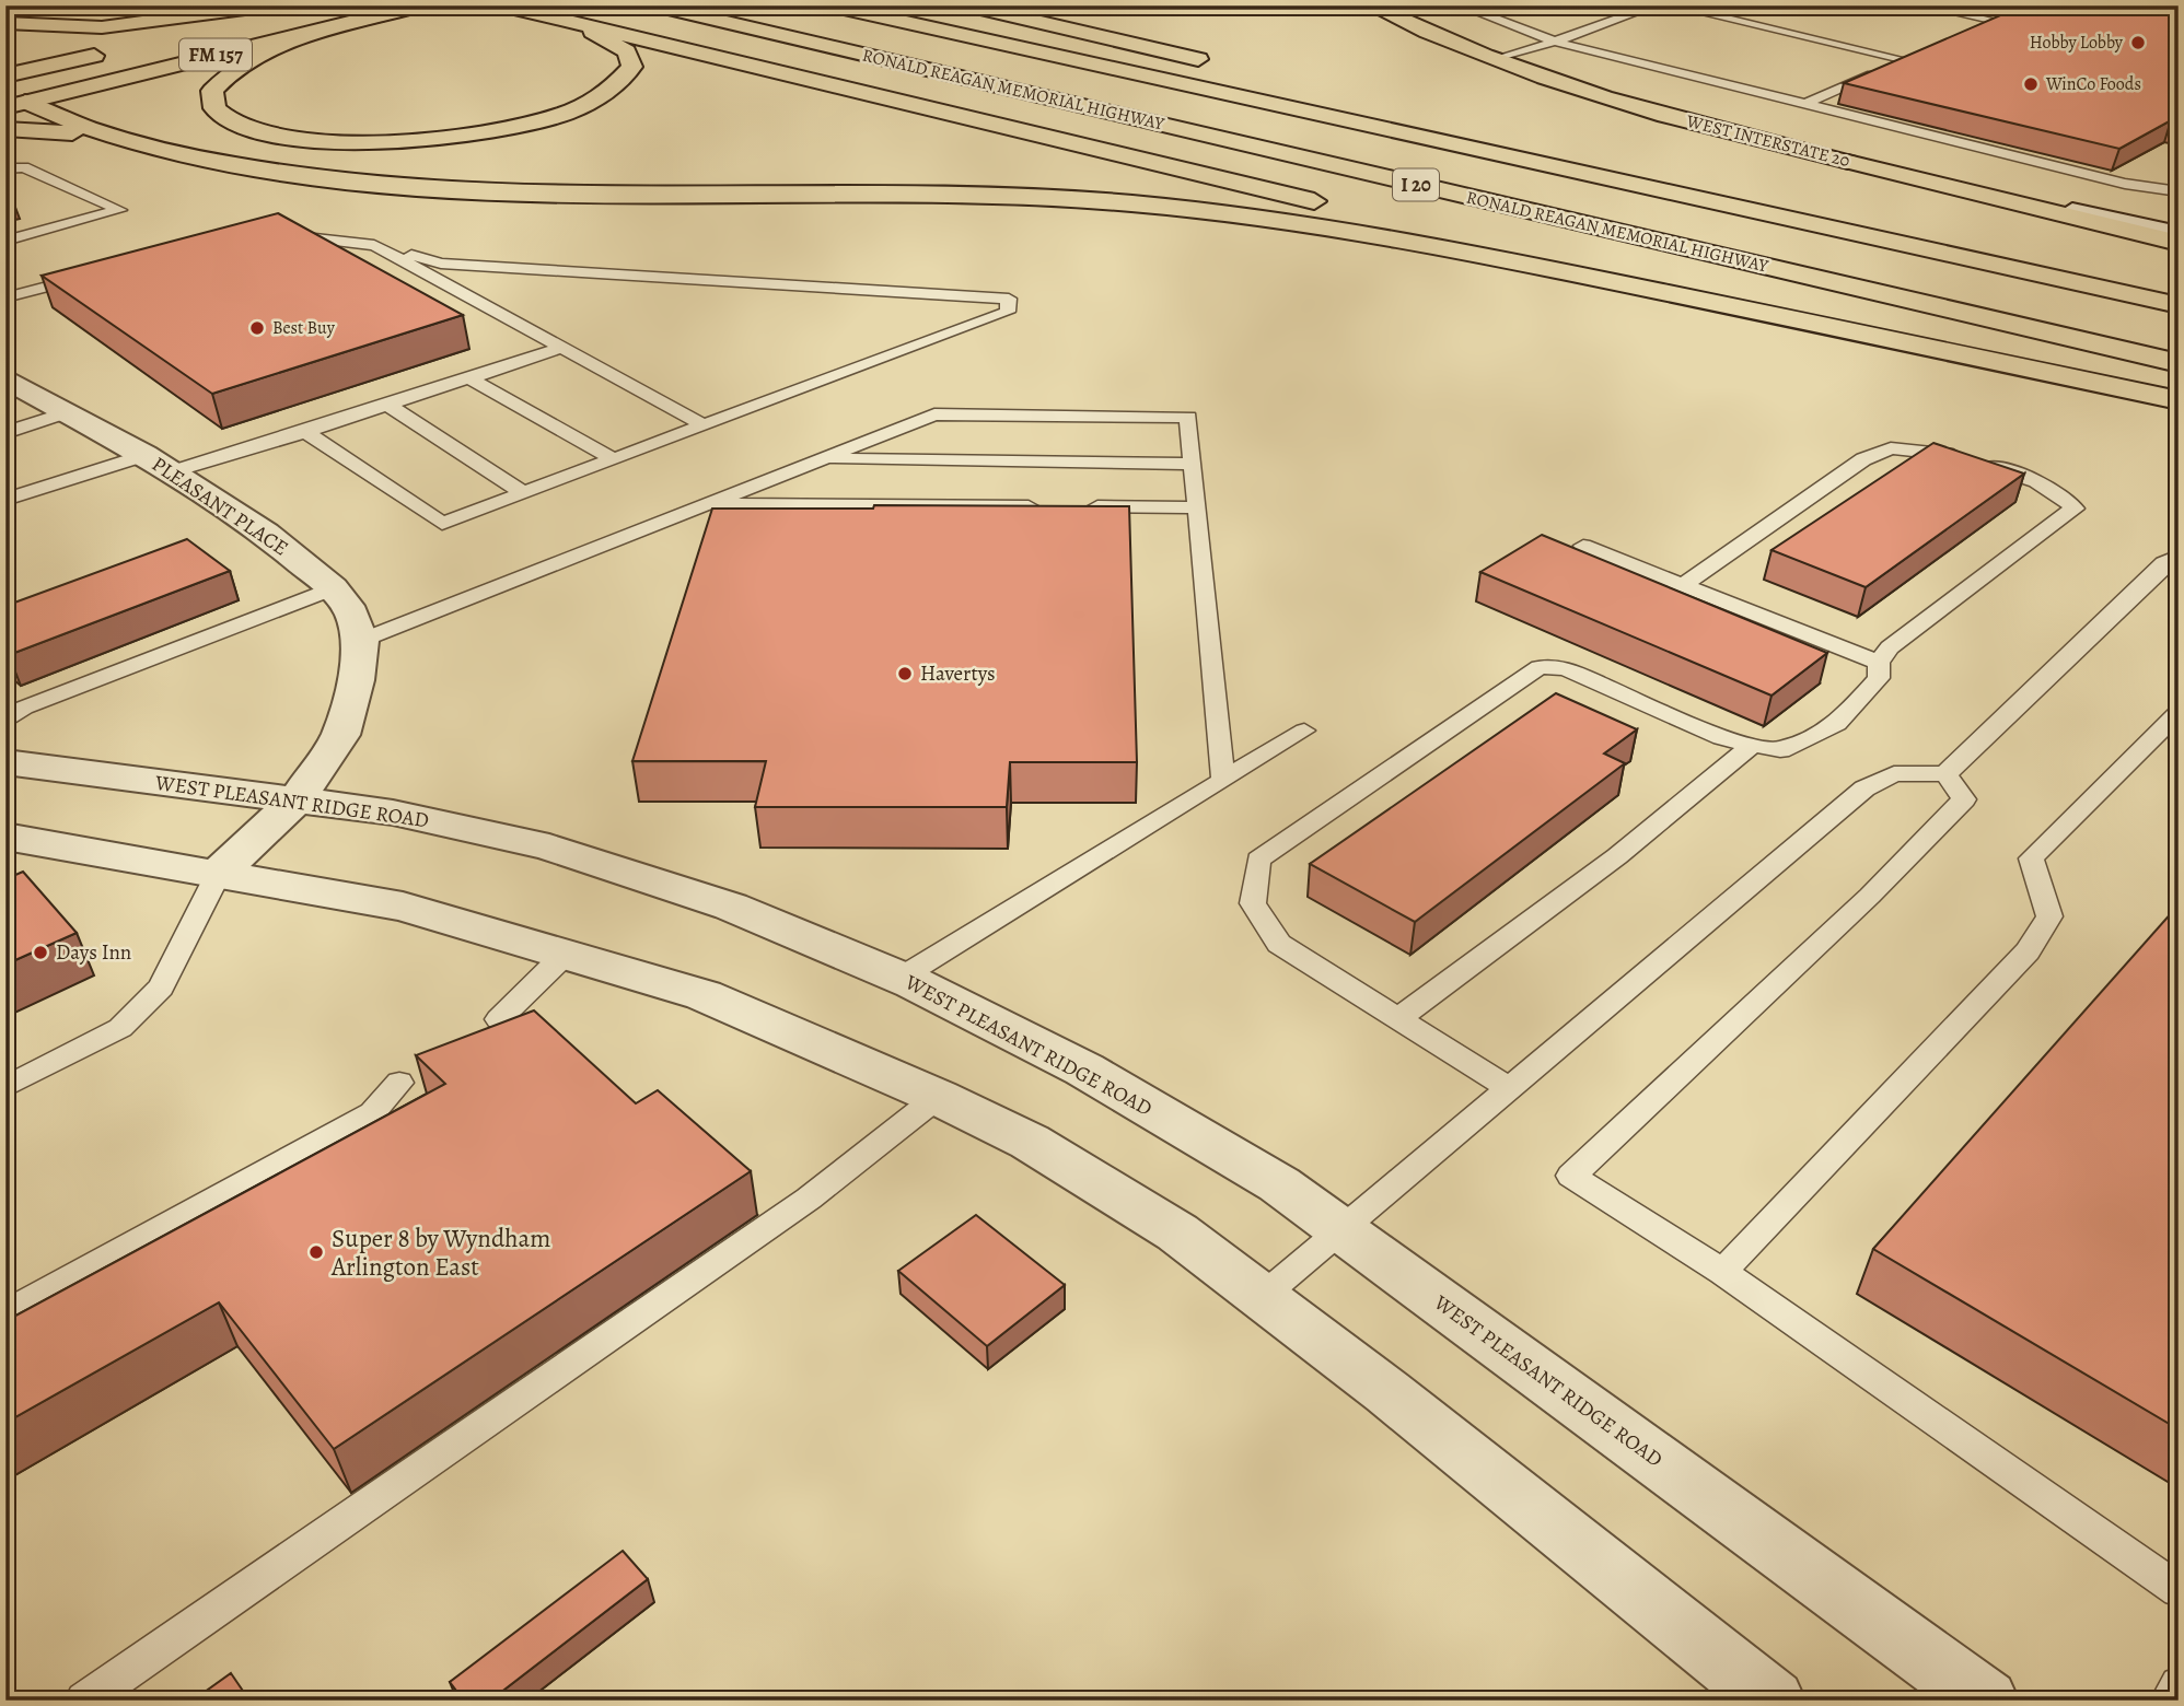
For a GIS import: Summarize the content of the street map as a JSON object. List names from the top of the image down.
{
  "streets": {
    "main road": [
      "FM 157",
      "RONALD REAGAN MEMORIAL HIGHWAY",
      "WEST INTERSTATE 20",
      "I 20"
    ],
    "street": ["PLEASANT PLACE", "WEST PLEASANT RIDGE ROAD"]
  },
  "crossings": [
    ["PLEASANT PLACE", "WEST PLEASANT RIDGE ROAD"]
  ],
  "places": [
    "Hobby Lobby",
    "WinCo Foods",
    "Best Buy",
    "Havertys",
    "Days Inn",
    "Super 8 by Wyndham Arlington East"
  ]
}
